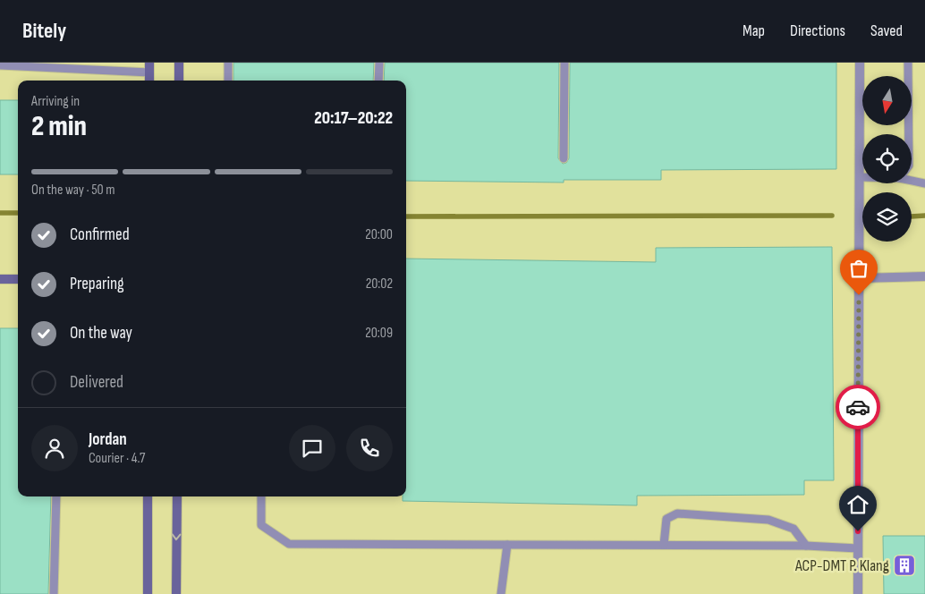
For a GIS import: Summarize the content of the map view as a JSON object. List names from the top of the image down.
{
  "places": {
    "building": ["ACP-DMT P. Klang"]
  },
  "north": "bottom",
  "page": {
    "header": "Bitely",
    "nav": ["Map", "Directions", "Saved"],
    "heading": ["2 min", "Arriving in", "20:17–20:22"],
    "panel": ["Jordan", "Courier · 4.7"],
    "bar": "On the way · 50 m",
    "list": [
      ["Confirmed", "20:00"],
      ["Preparing", "20:02"],
      ["On the way", "20:09"],
      "Delivered"
    ]
  }
}
